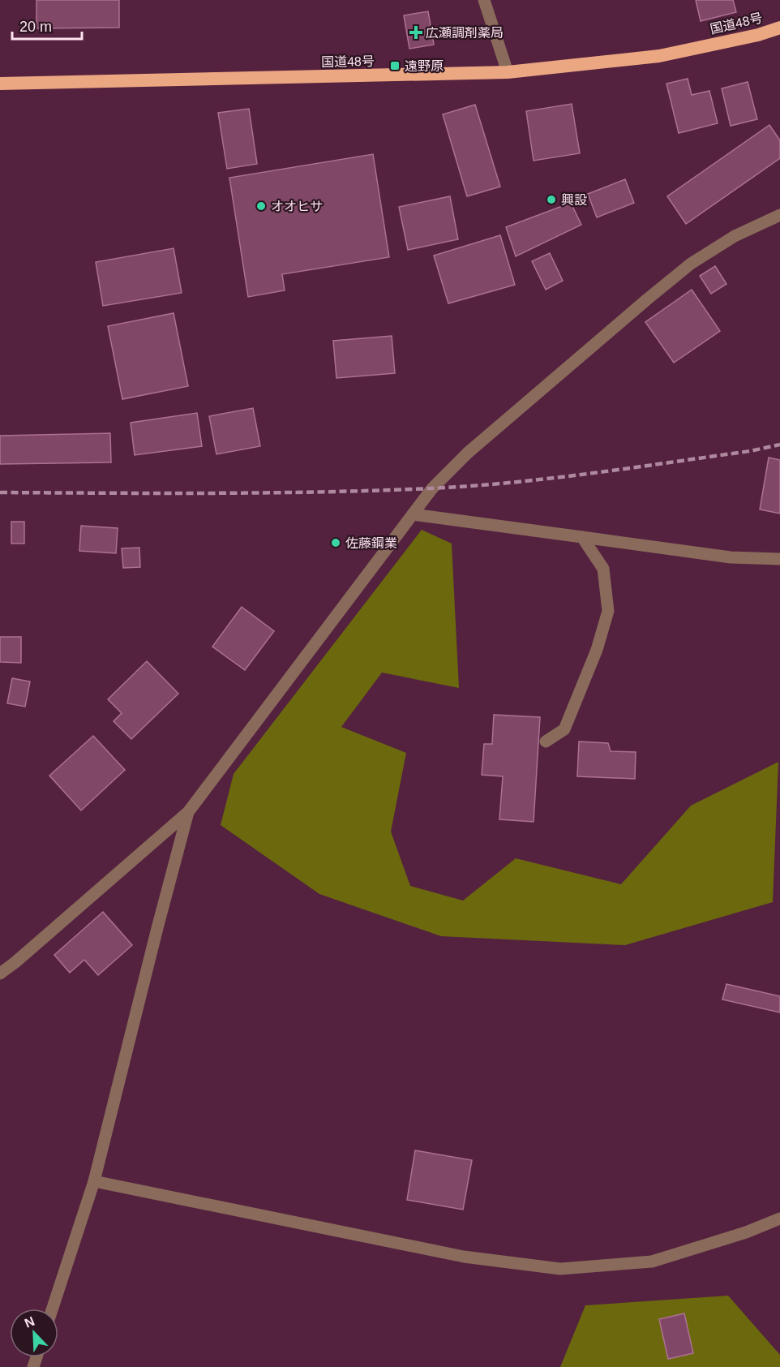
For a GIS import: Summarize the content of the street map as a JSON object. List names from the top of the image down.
{
  "streets": {
    "highway": ["国道48号"]
  },
  "places": {
    "health": ["広瀬調剤薬局"],
    "transit": ["遠野原"],
    "other": ["興設", "オオヒサ", "佐藤鋼業"]
  },
  "scale_bar": "20 m",
  "north": "top left"
}
